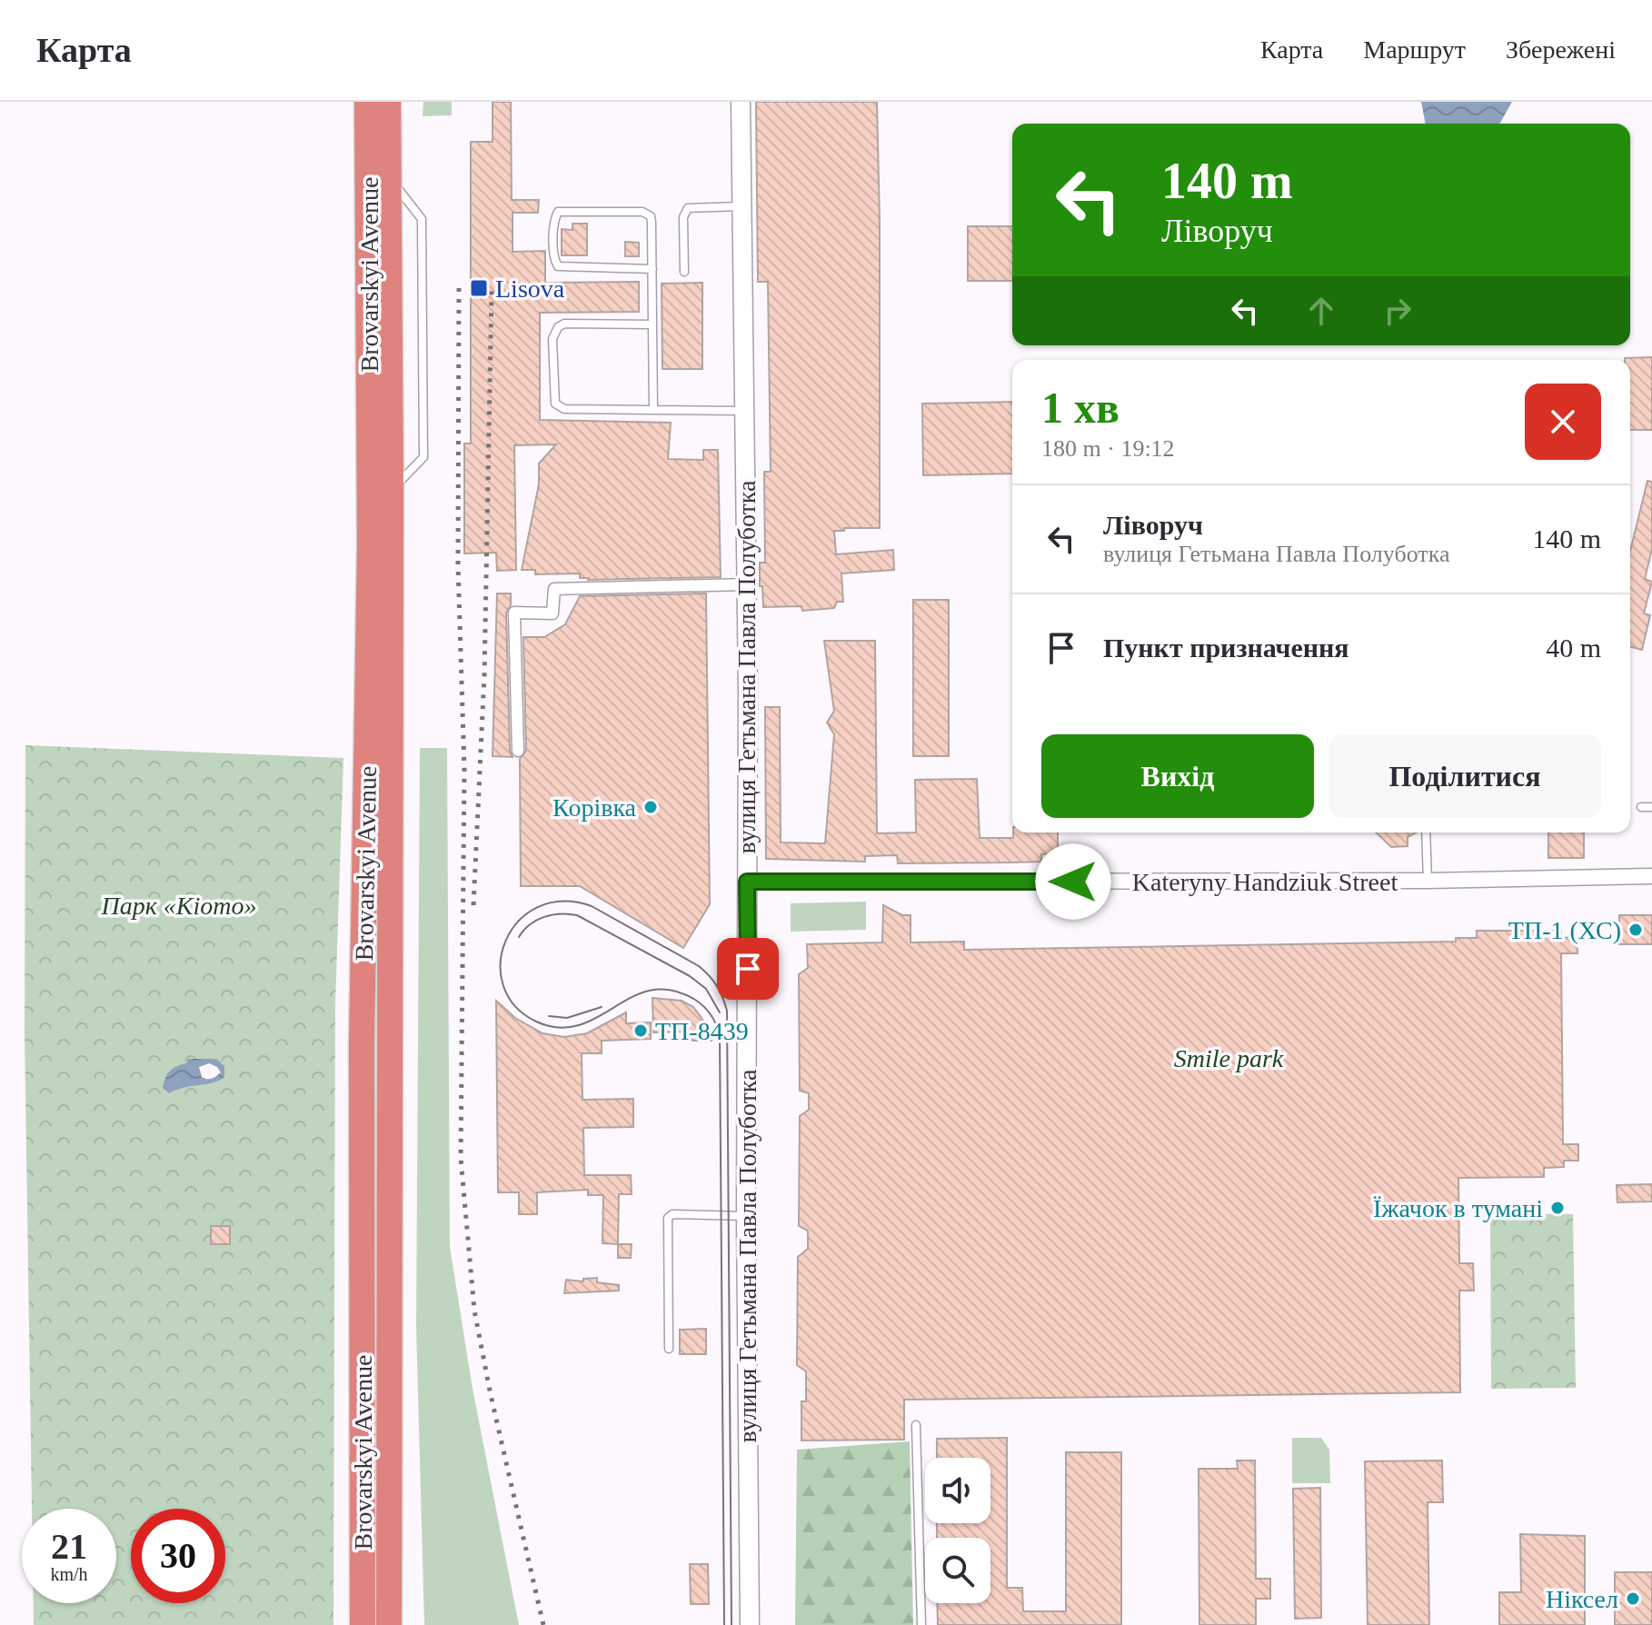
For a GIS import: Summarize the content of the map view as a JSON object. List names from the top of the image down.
{
  "streets": {
    "highway": ["Brovarskyi Avenue"],
    "street": ["вулиця Гетьмана Павла Полуботка", "Kateryny Handziuk Street"]
  },
  "crossings": [
    ["вулиця Гетьмана Павла Полуботка", "Kateryny Handziuk Street"]
  ],
  "parks": ["Парк «Кіото»", "Smile park"],
  "places": {
    "transit": ["Lisova"],
    "other": [
      "Корівка",
      "ТП-1 (ХС)",
      "ТП-8439",
      "Їжачок в тумані",
      "Ніксел"
    ]
  },
  "page": {
    "header": "Карта",
    "nav": ["Карта", "Маршрут", "Збережені"],
    "turn": ["140 m", "Ліворуч"],
    "heading": ["1 хв", "180 m · 19:12"],
    "list": [
      {
        "name": "Ліворуч",
        "note": "вулиця Гетьмана Павла Полуботка",
        "value": "140 m"
      },
      {
        "name": "Пункт призначення",
        "value": "40 m"
      }
    ],
    "buttons": ["Вихід", "Поділитися"],
    "speed": "21 km/h",
    "limit": "30"
  }
}
